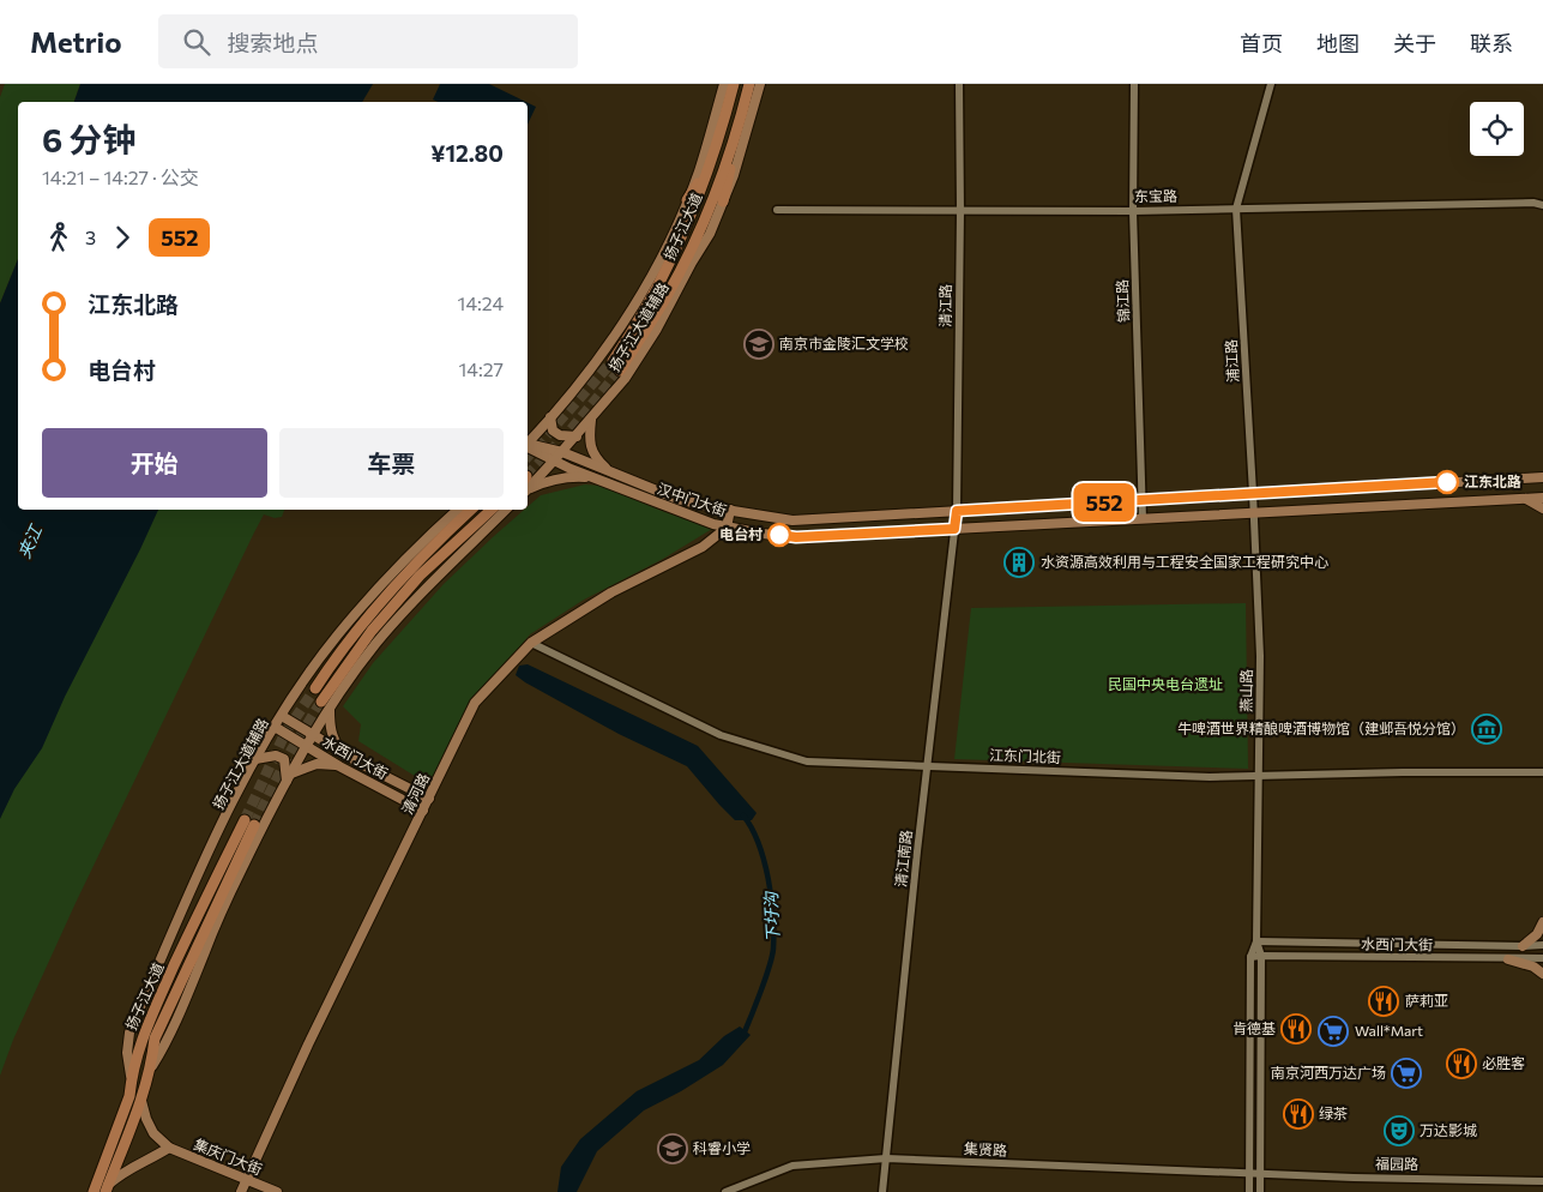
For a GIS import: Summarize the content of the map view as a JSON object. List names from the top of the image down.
{
  "streets": {
    "highway": ["扬子江大道"],
    "main road": [
      "扬子江大道辅路",
      "汉中门大街",
      "水西门大街",
      "清河路",
      "集庆门大街"
    ],
    "street": [
      "东宝路",
      "锦江路",
      "清江路",
      "浦江路",
      "燕山路",
      "江东门北街",
      "清江南路",
      "集贤路",
      "福园路"
    ]
  },
  "crossings": [
    ["东宝路", "锦江路"],
    ["东宝路", "清江路"],
    ["东宝路", "浦江路"],
    ["扬子江大道", "扬子江大道辅路"],
    ["锦江路", "汉中门大街"],
    ["清江路", "汉中门大街"],
    ["清江路", "清江南路"],
    ["扬子江大道辅路", "汉中门大街"],
    ["扬子江大道辅路", "水西门大街"],
    ["浦江路", "汉中门大街"],
    ["浦江路", "燕山路"],
    ["汉中门大街", "燕山路"],
    ["汉中门大街", "清河路"],
    ["汉中门大街", "清江南路"],
    ["燕山路", "江东门北街"],
    ["燕山路", "水西门大街"],
    ["燕山路", "集贤路"],
    ["燕山路", "福园路"],
    ["江东门北街", "清河路"],
    ["江东门北街", "清江南路"],
    ["水西门大街", "清河路"],
    ["清河路", "集庆门大街"],
    ["清江南路", "集贤路"],
    ["集贤路", "福园路"]
  ],
  "water": ["夹江", "下圩沟"],
  "parks": ["民国中央电台遗址"],
  "places": {
    "school or university": ["南京市金陵汇文学校", "科睿小学"],
    "other": ["江东北路", "电台村"],
    "building": ["水资源高效利用与工程安全国家工程研究中心"],
    "museum": ["牛啤酒世界精酿啤酒博物馆（建邺吾悦分馆）"],
    "restaurant": [
      "萨莉亚",
      "肯德基",
      "必胜客",
      "绿茶"
    ],
    "supermarket": ["Wall*Mart", "南京河西万达广场"],
    "theatre": ["万达影城"]
  },
  "lines": ["bus line 552"],
  "page": {
    "header": "Metrio",
    "search": "搜索地点",
    "nav": [
      "首页",
      "地图",
      "关于",
      "联系"
    ],
    "on_map": "552",
    "heading": ["6 分钟", "14:21 – 14:27 · 公交", "¥12.80"],
    "legs": ["3", "552"],
    "list": [
      {
        "name": "江东北路",
        "value": "14:24"
      },
      {
        "name": "电台村",
        "value": "14:27"
      }
    ],
    "buttons": ["开始", "车票"]
  }
}
